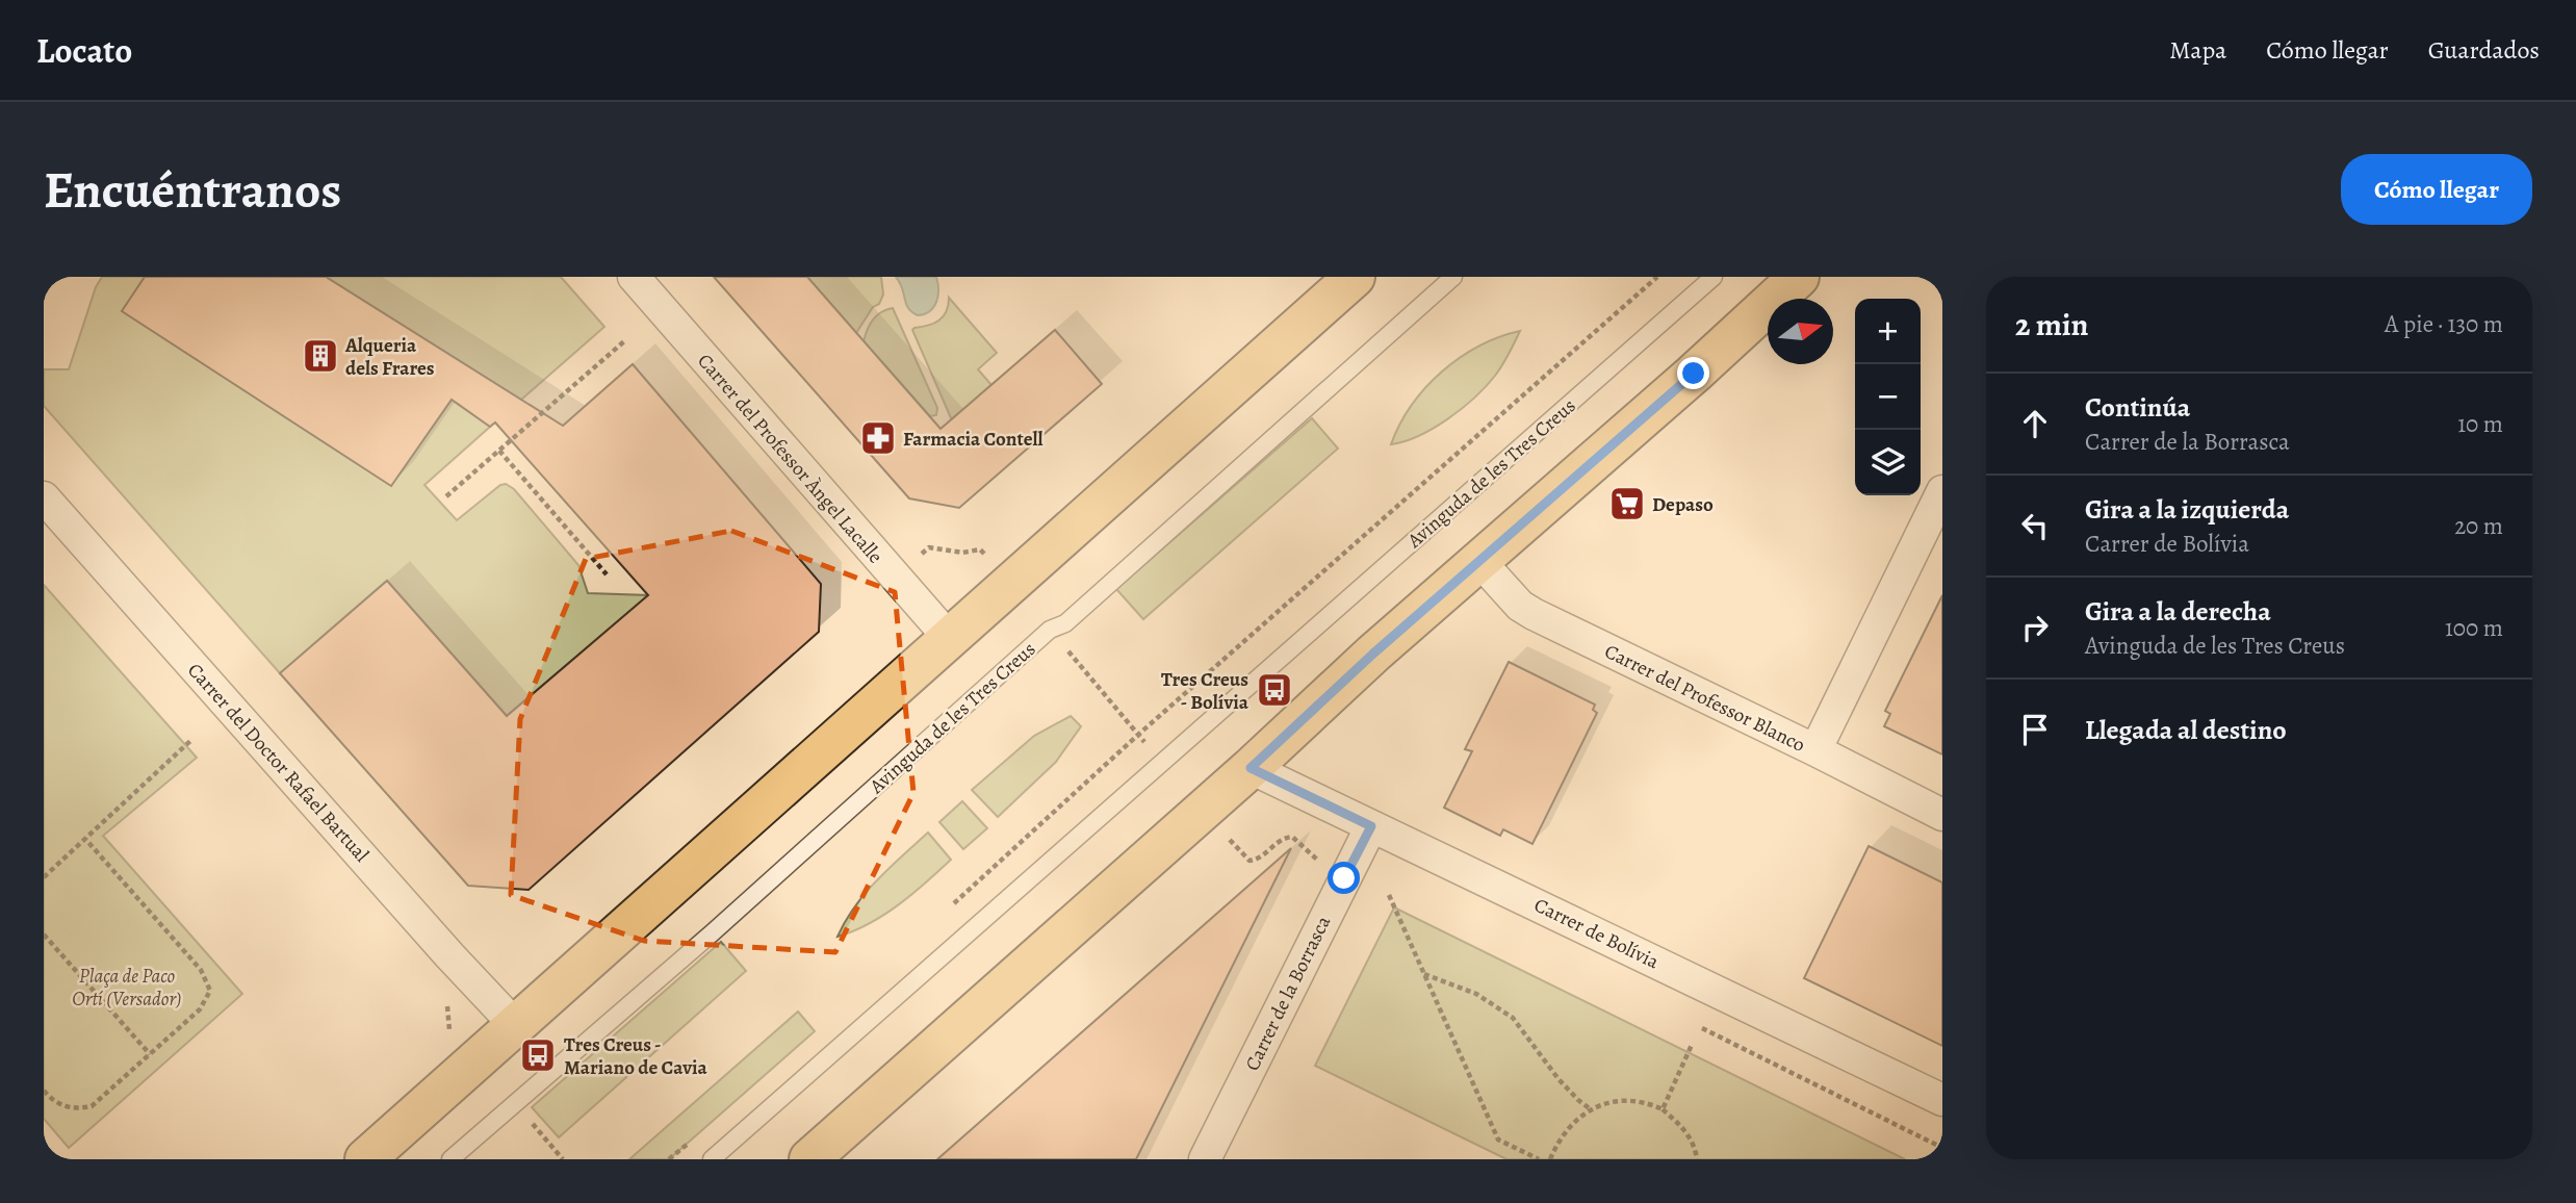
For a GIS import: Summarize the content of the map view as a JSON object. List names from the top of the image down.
{
  "streets": {
    "street": [
      "Carrer del Professor Àngel Lacalle",
      "Carrer del Professor Blanco",
      "Carrer del Doctor Rafael Bartual",
      "Carrer de Bolívia",
      "Carrer de la Borrasca"
    ],
    "lane": ["Avinguda de les Tres Creus"]
  },
  "crossings": [
    ["Carrer de Bolívia", "Carrer de la Borrasca"]
  ],
  "parks": ["Plaça de Paco Ortí (Versador)"],
  "places": {
    "building": ["Alqueria dels Frares"],
    "pharmacy": ["Farmacia Contell"],
    "supermarket": ["Depaso"],
    "bus stop": ["Tres Creus - Bolívia", "Tres Creus - Mariano de Cavia"]
  },
  "north": "right",
  "page": {
    "header": "Locato",
    "nav": ["Mapa", "Cómo llegar", "Guardados"],
    "buttons": "Cómo llegar",
    "title": "Encuéntranos",
    "heading": ["2 min", "A pie · 130 m"],
    "map_buttons": ["+", "−"],
    "list": [
      ["Continúa", "Carrer de la Borrasca", "10 m"],
      ["Gira a la izquierda", "Carrer de Bolívia", "20 m"],
      ["Gira a la derecha", "Avinguda de les Tres Creus", "100 m"],
      "Llegada al destino"
    ]
  }
}
